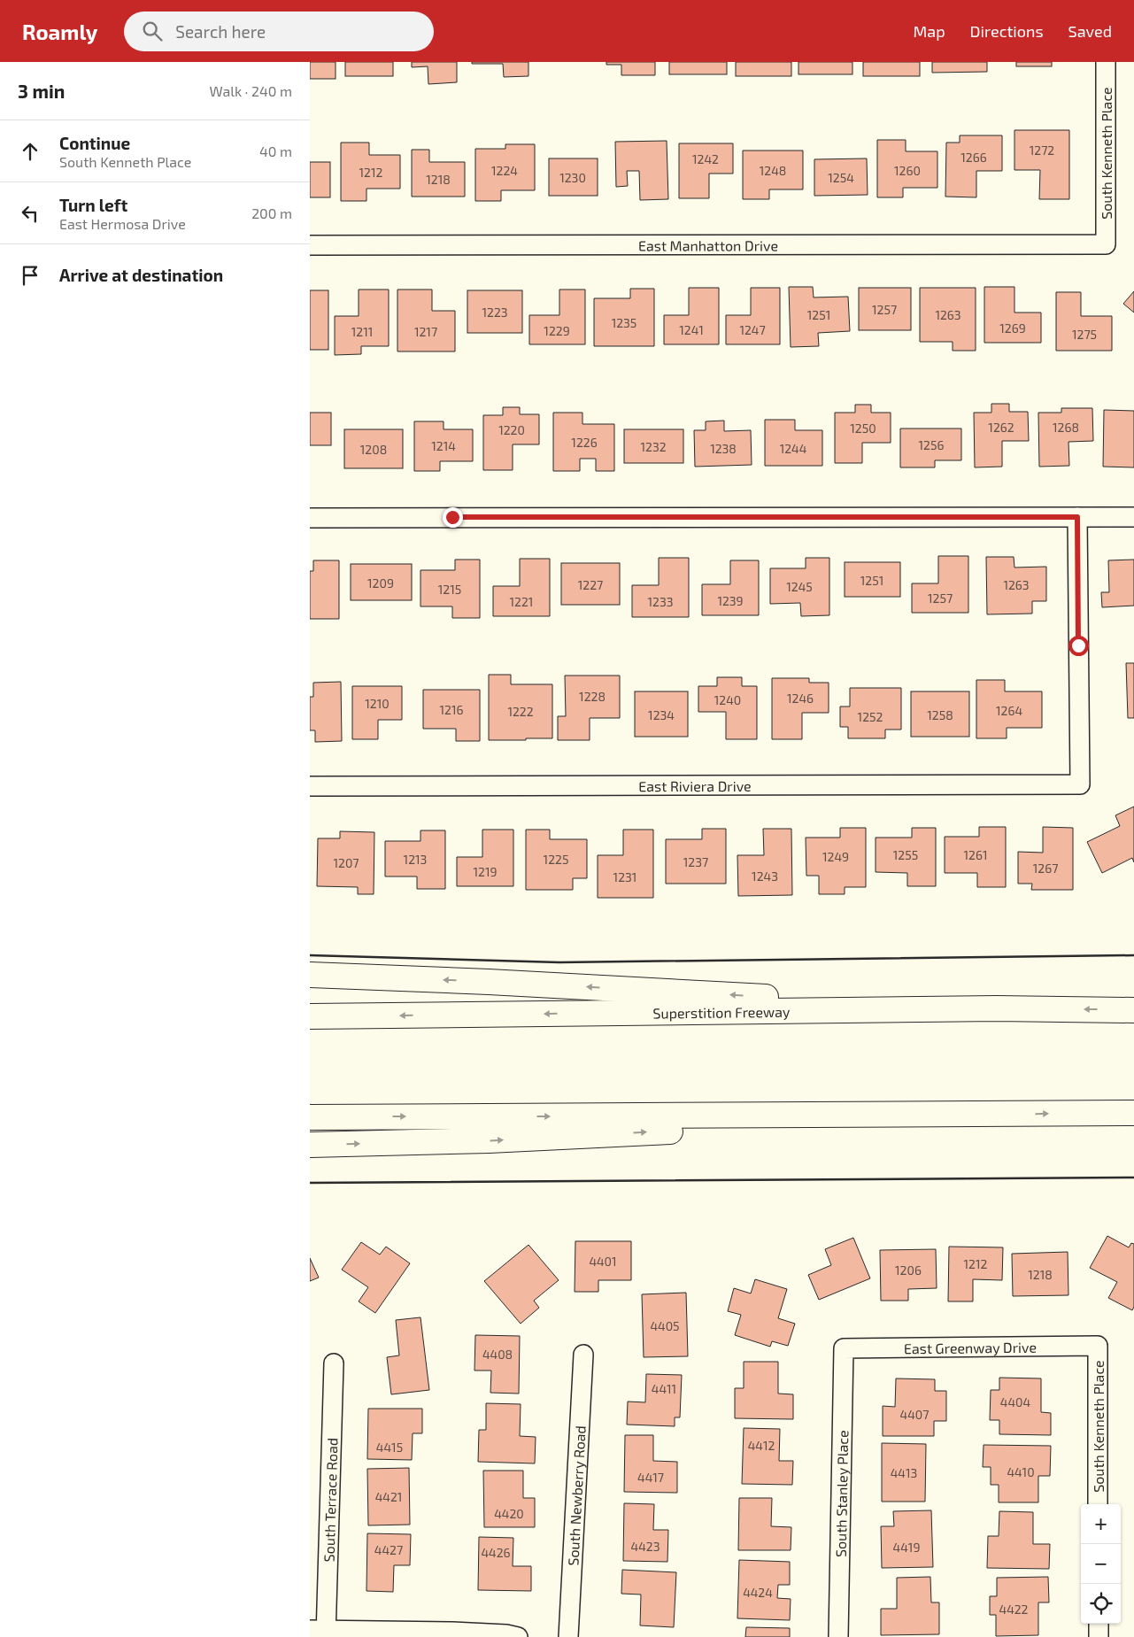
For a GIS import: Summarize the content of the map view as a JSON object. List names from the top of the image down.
{
  "streets": {
    "highway": ["Superstition Freeway"],
    "street": [
      "South Kenneth Place",
      "East Manhatton Drive",
      "East Riviera Drive",
      "East Greenway Drive",
      "South Stanley Place",
      "South Newberry Road",
      "South Terrace Road"
    ]
  },
  "crossings": [
    ["South Kenneth Place", "East Manhatton Drive"],
    ["South Kenneth Place", "East Greenway Drive"],
    ["East Greenway Drive", "South Stanley Place"]
  ],
  "house_numbers": [
    "1272",
    "1266",
    "1242",
    "1224",
    "1248",
    "1260",
    "1212",
    "1230",
    "1254",
    "1218",
    "1257",
    "1223",
    "1251",
    "1263",
    "1235",
    "1269",
    "1241",
    "1247",
    "1229",
    "1211",
    "1217",
    "1275",
    "1262",
    "1268",
    "1250",
    "1220",
    "1226",
    "1256",
    "1214",
    "1232",
    "1238",
    "1244",
    "1208",
    "1251",
    "1209",
    "1227",
    "1263",
    "1245",
    "1215",
    "1257",
    "1239",
    "1221",
    "1233",
    "1228",
    "1246",
    "1240",
    "1210",
    "1216",
    "1264",
    "1222",
    "1234",
    "1258",
    "1252",
    "1255",
    "1261",
    "1249",
    "1213",
    "1225",
    "1237",
    "1207",
    "1267",
    "1219",
    "1243",
    "1231",
    "4401",
    "1212",
    "1206",
    "1218",
    "4405",
    "4408",
    "4411",
    "4404",
    "4407",
    "4412",
    "4415",
    "4410",
    "4413",
    "4417",
    "4421",
    "4420",
    "4423",
    "4419",
    "4427",
    "4426",
    "4424",
    "4422"
  ],
  "page": {
    "header": "Roamly",
    "search": "Search here",
    "nav": ["Map", "Directions", "Saved"],
    "heading": ["3 min", "Walk · 240 m"],
    "list": [
      ["Continue", "South Kenneth Place", "40 m"],
      ["Turn left", "East Hermosa Drive", "200 m"],
      "Arrive at destination"
    ],
    "map_buttons": ["+", "−"]
  }
}
